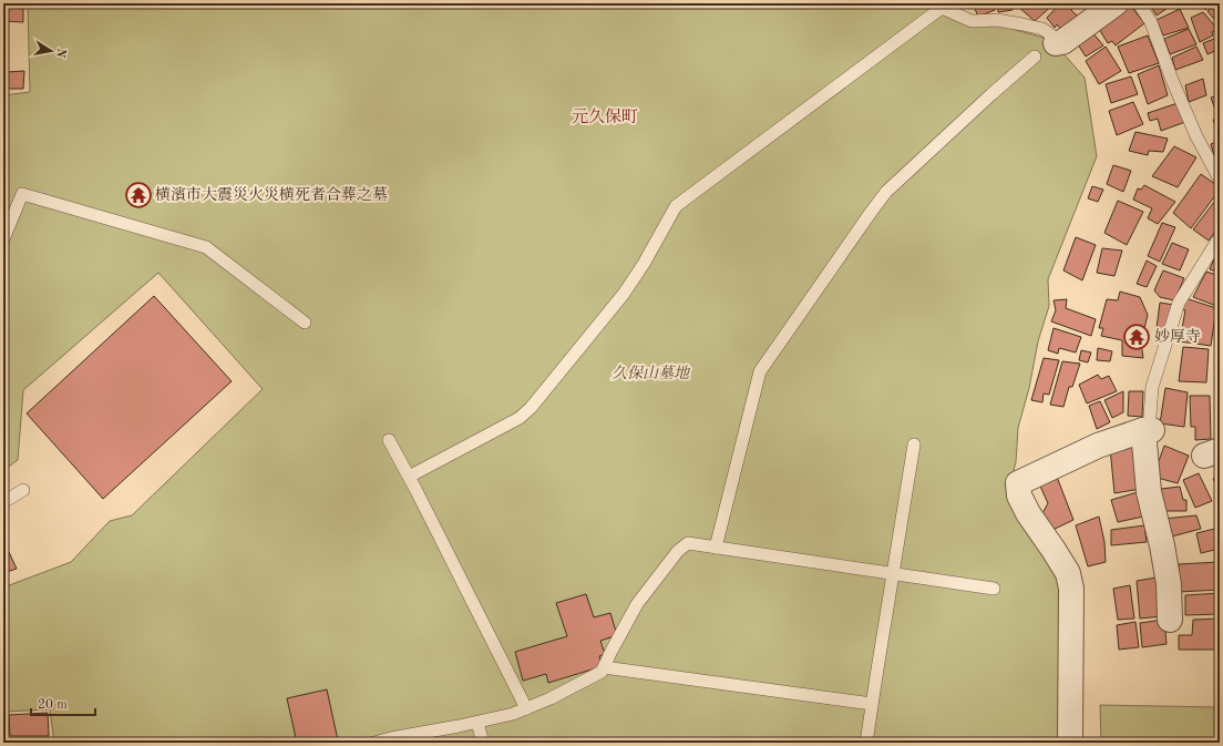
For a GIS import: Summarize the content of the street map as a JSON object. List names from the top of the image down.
{
  "districts": ["元久保町"],
  "parks": ["久保山墓地"],
  "places": {
    "temple": ["横濱市大震災火災横死者合葬之墓", "妙厚寺"]
  },
  "scale_bar": "20 m",
  "north": "right"
}
